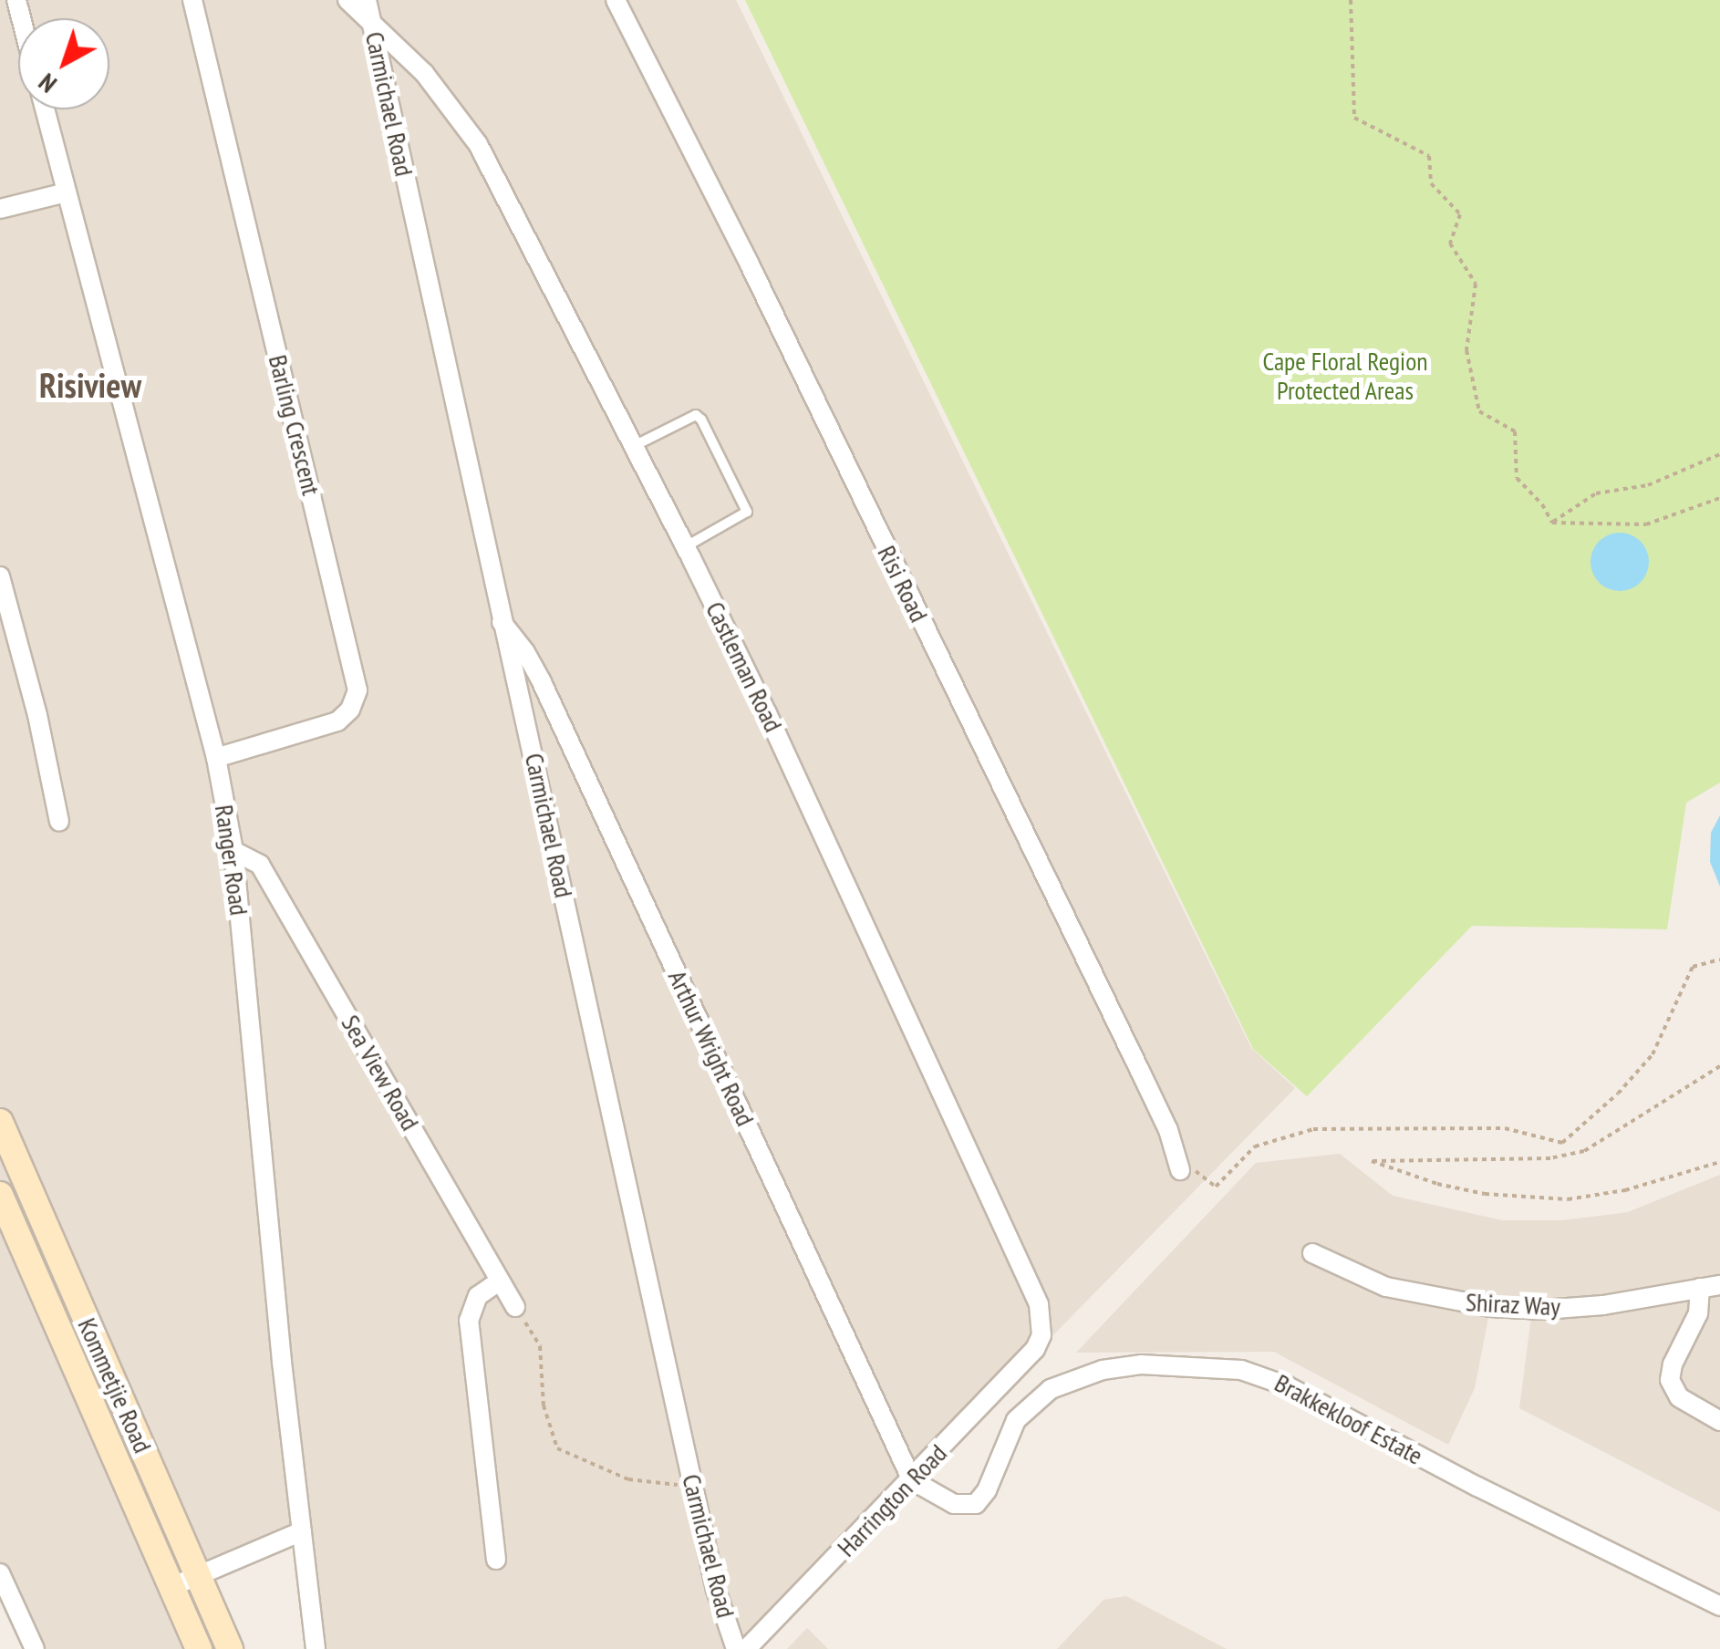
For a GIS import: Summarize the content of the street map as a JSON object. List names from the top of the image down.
{
  "streets": {
    "main road": ["Kommetjie Road"],
    "street": [
      "Carmichael Road",
      "Barling Crescent",
      "Risi Road",
      "Castleman Road",
      "Ranger Road",
      "Arthur Wright Road",
      "Sea View Road",
      "Shiraz Way",
      "Brakkekloof Estate",
      "Harrington Road"
    ]
  },
  "crossings": [
    ["Carmichael Road", "Castleman Road"],
    ["Carmichael Road", "Arthur Wright Road"],
    ["Barling Crescent", "Ranger Road"],
    ["Castleman Road", "Harrington Road"],
    ["Ranger Road", "Sea View Road"],
    ["Arthur Wright Road", "Brakkekloof Estate"],
    ["Arthur Wright Road", "Harrington Road"],
    ["Brakkekloof Estate", "Harrington Road"]
  ],
  "districts": ["Risiview"],
  "parks": ["Cape Floral Region Protected Areas"],
  "north": "bottom left"
}
